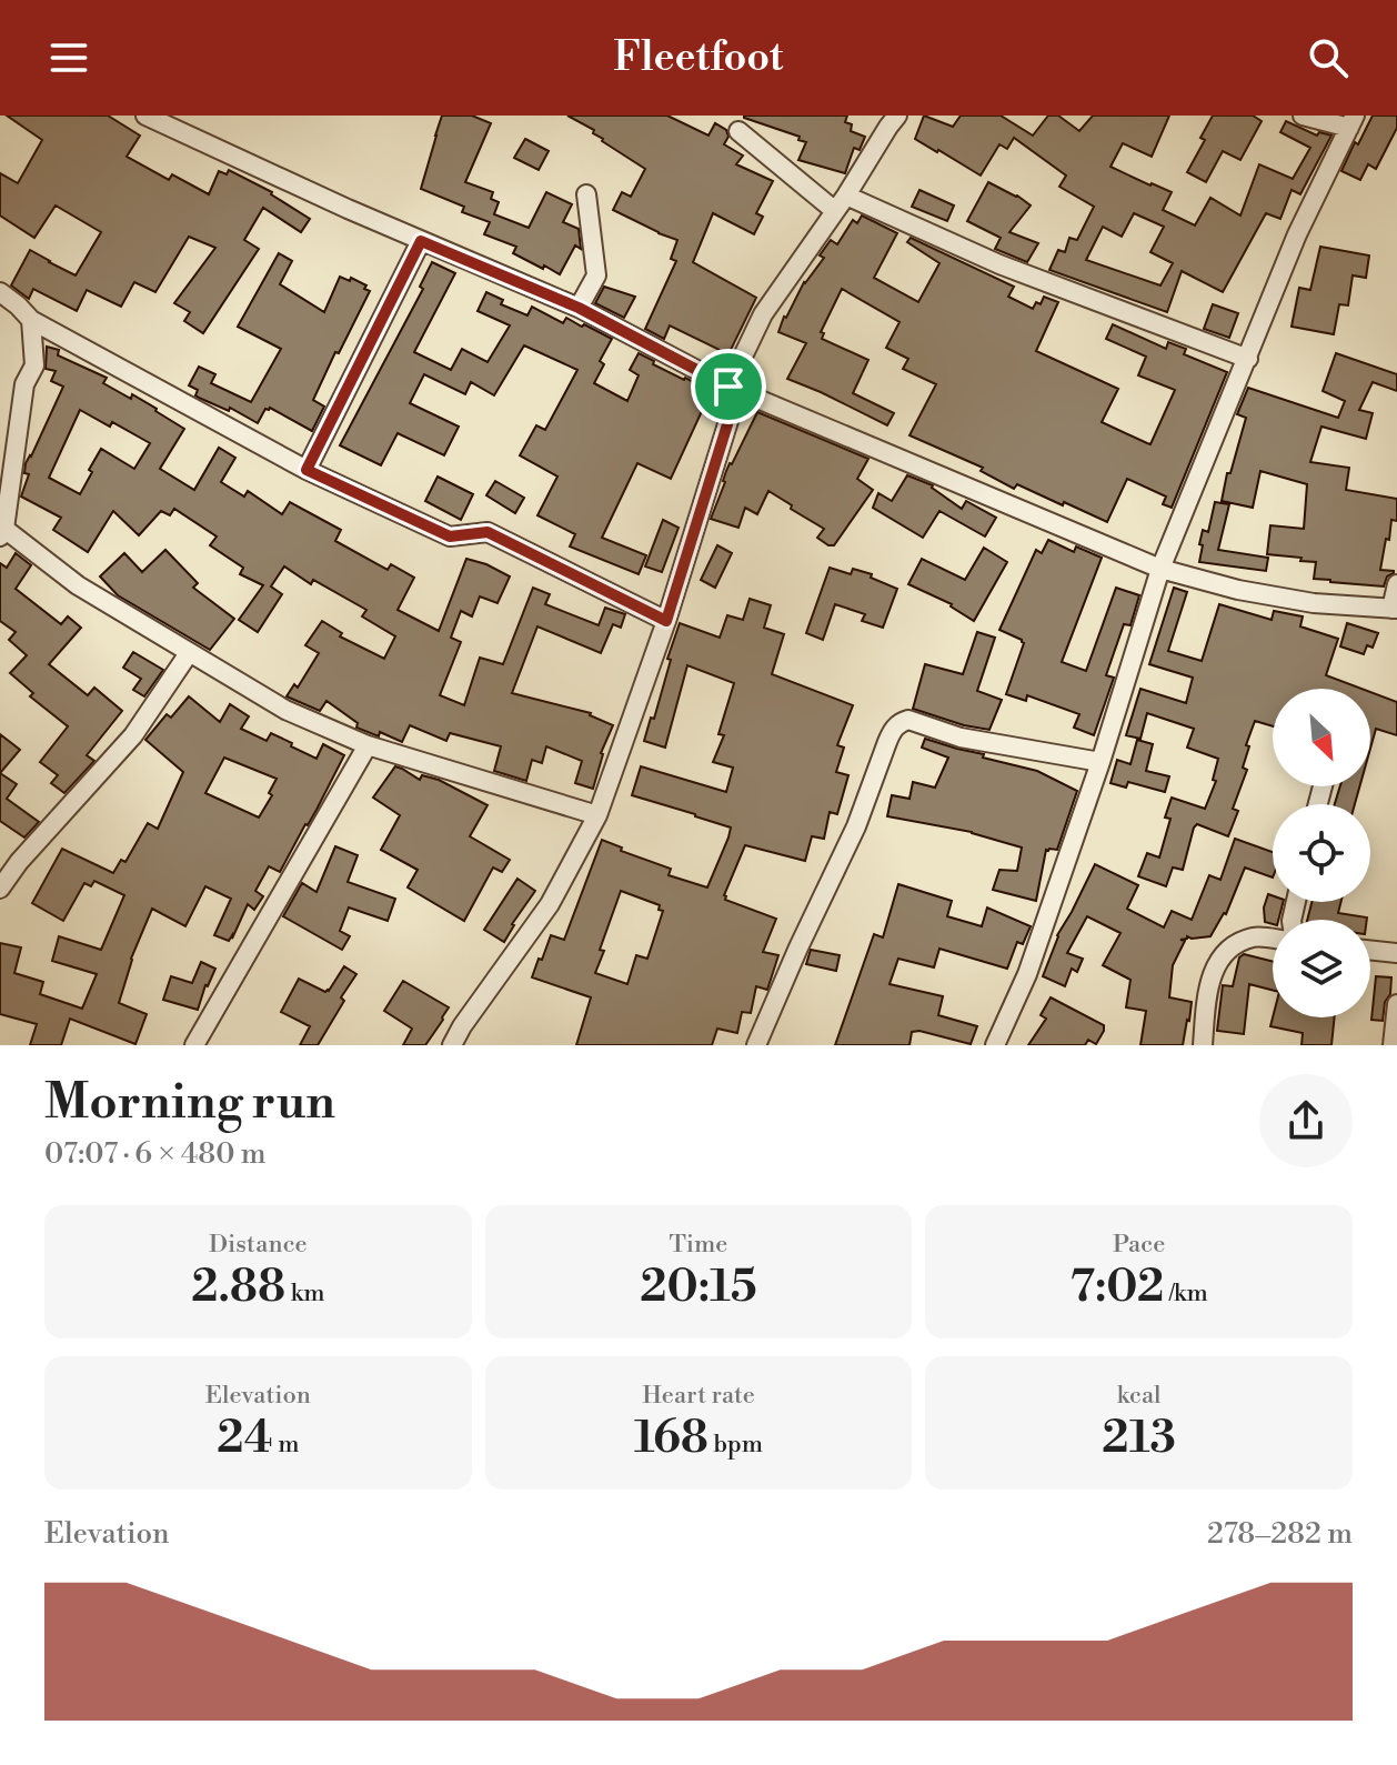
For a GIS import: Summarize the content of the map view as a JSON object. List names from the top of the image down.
{
  "north": "bottom right",
  "page": {
    "header": "Fleetfoot",
    "heading": ["Morning run", "07:07 · 6 × 480 m"],
    "stats": [
      ["Distance", "2.88 km"],
      ["Time", "20:15"],
      ["Pace", "7:02 /km"],
      ["Elevation", "24 m"],
      ["Heart rate", "168 bpm"],
      ["kcal", "213"]
    ],
    "chart": ["Elevation", "278–282 m"]
  }
}
